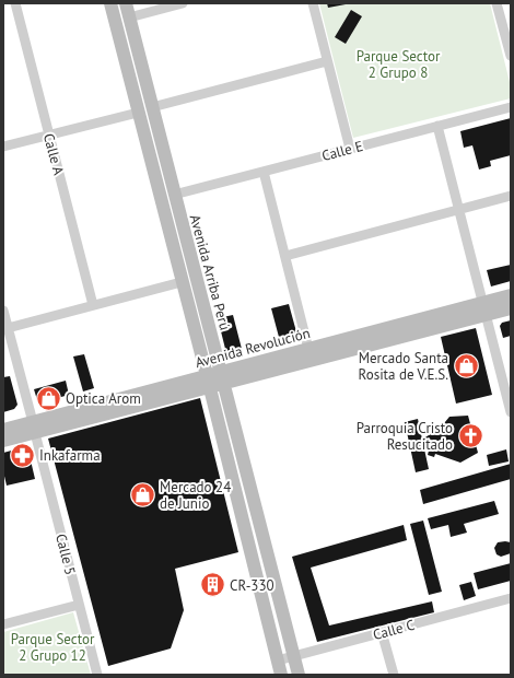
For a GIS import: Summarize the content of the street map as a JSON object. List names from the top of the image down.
{
  "streets": {
    "street": [
      "Calle E",
      "Calle A",
      "Avenida Arriba Perú",
      "Avenida Revolución",
      "Calle 5",
      "Calle C"
    ]
  },
  "crossings": [
    ["Calle E", "Avenida Arriba Perú"],
    ["Avenida Arriba Perú", "Avenida Revolución"],
    ["Avenida Arriba Perú", "Calle C"],
    ["Avenida Revolución", "Calle 5"]
  ],
  "parks": ["Parque Sector 2 Grupo 8", "Parque Sector 2 Grupo 12"],
  "places": {
    "shop": ["Mercado Santa Rosita de V.E.S.", "Optica Arom", "Mercado 24 de Junio"],
    "church": ["Parroquia Cristo Resucitado"],
    "pharmacy": ["Inkafarma"],
    "building": ["CR-330"]
  }
}
